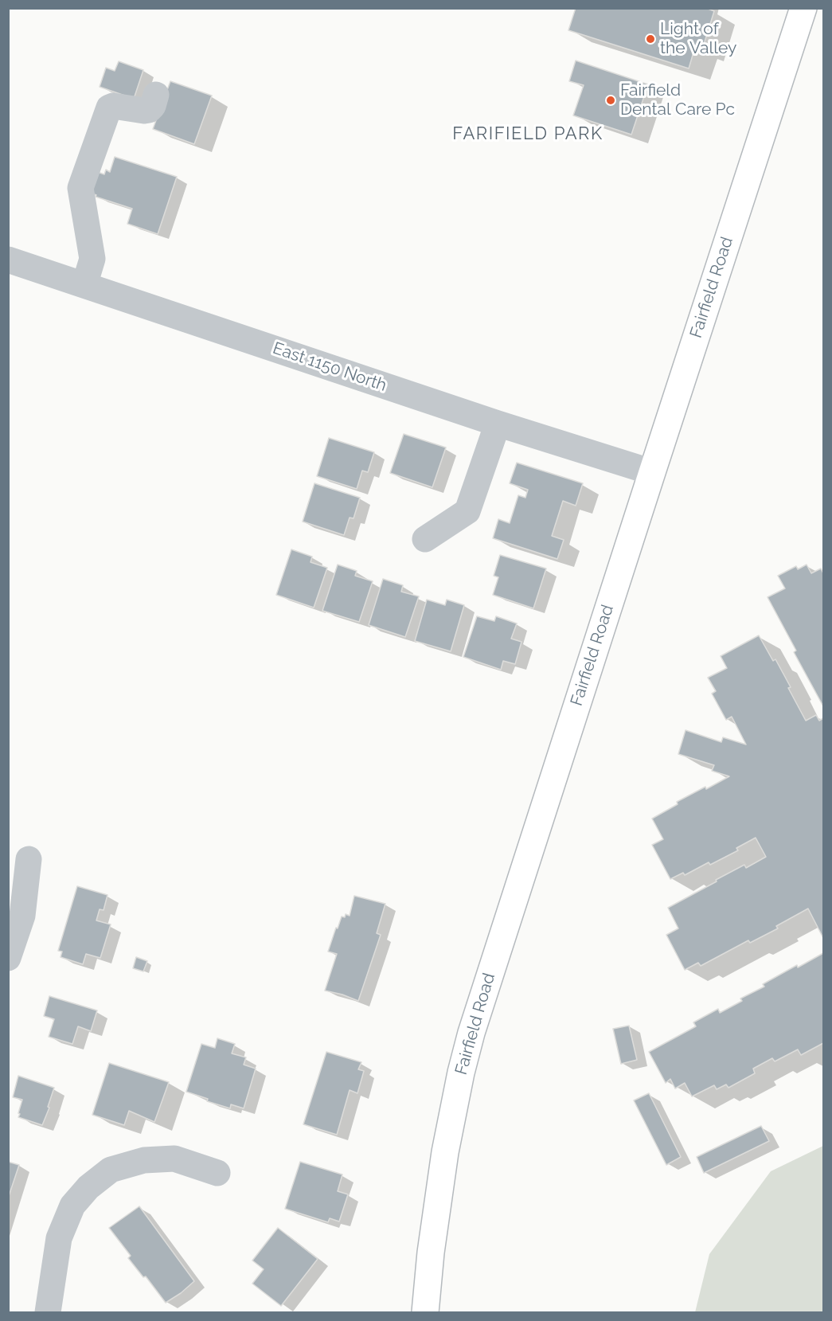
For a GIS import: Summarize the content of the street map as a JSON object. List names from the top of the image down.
{
  "streets": {
    "main road": ["Fairfield Road"],
    "street": ["East 1150 North"]
  },
  "crossings": [
    ["Fairfield Road", "East 1150 North"]
  ],
  "districts": ["FARIFIELD PARK"],
  "places": ["Light of the Valley", "Fairfield Dental Care Pc"]
}
